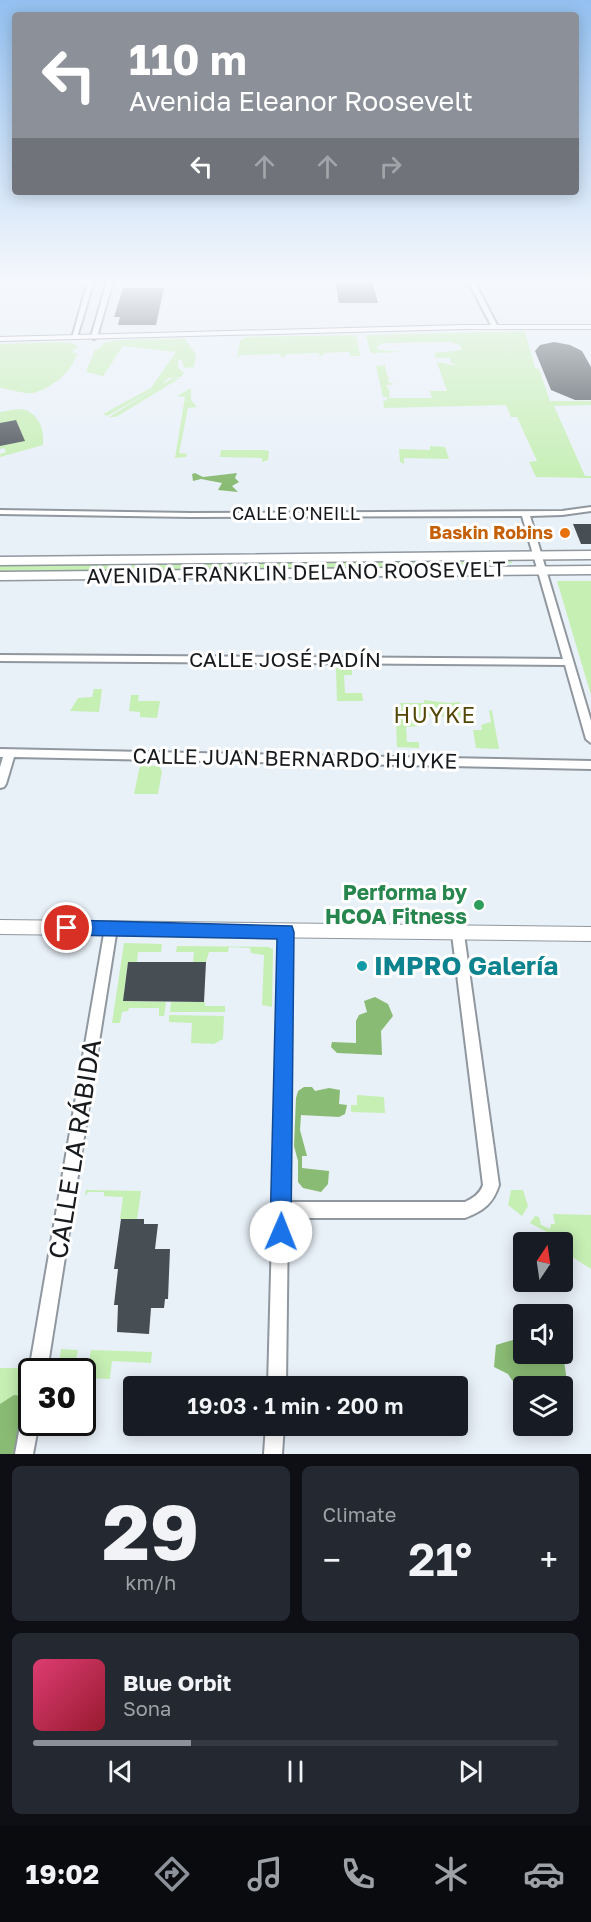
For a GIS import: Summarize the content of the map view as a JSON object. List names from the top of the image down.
{
  "streets": {
    "main road": ["AVENIDA FRANKLIN DELANO ROOSEVELT"],
    "street": [
      "CALLE O'NEILL",
      "CALLE JOSÉ PADÍN",
      "CALLE JUAN BERNARDO HUYKE",
      "CALLE LA RÁBIDA"
    ]
  },
  "districts": ["HUYKE"],
  "places": ["Baskin Robins", "Performa by HCOA Fitness", "IMPRO Galería"],
  "north": "top",
  "page": {
    "turn": ["110 m", "Avenida Eleanor Roosevelt"],
    "limit": "30",
    "trip": "19:03 · 1 min · 200 m",
    "tile": [
      ["29", "km/h"],
      "Climate"
    ],
    "heat": ["−", "21°", "+"],
    "song": ["Blue Orbit", "Sona"],
    "tabs": "19:02"
  }
}
